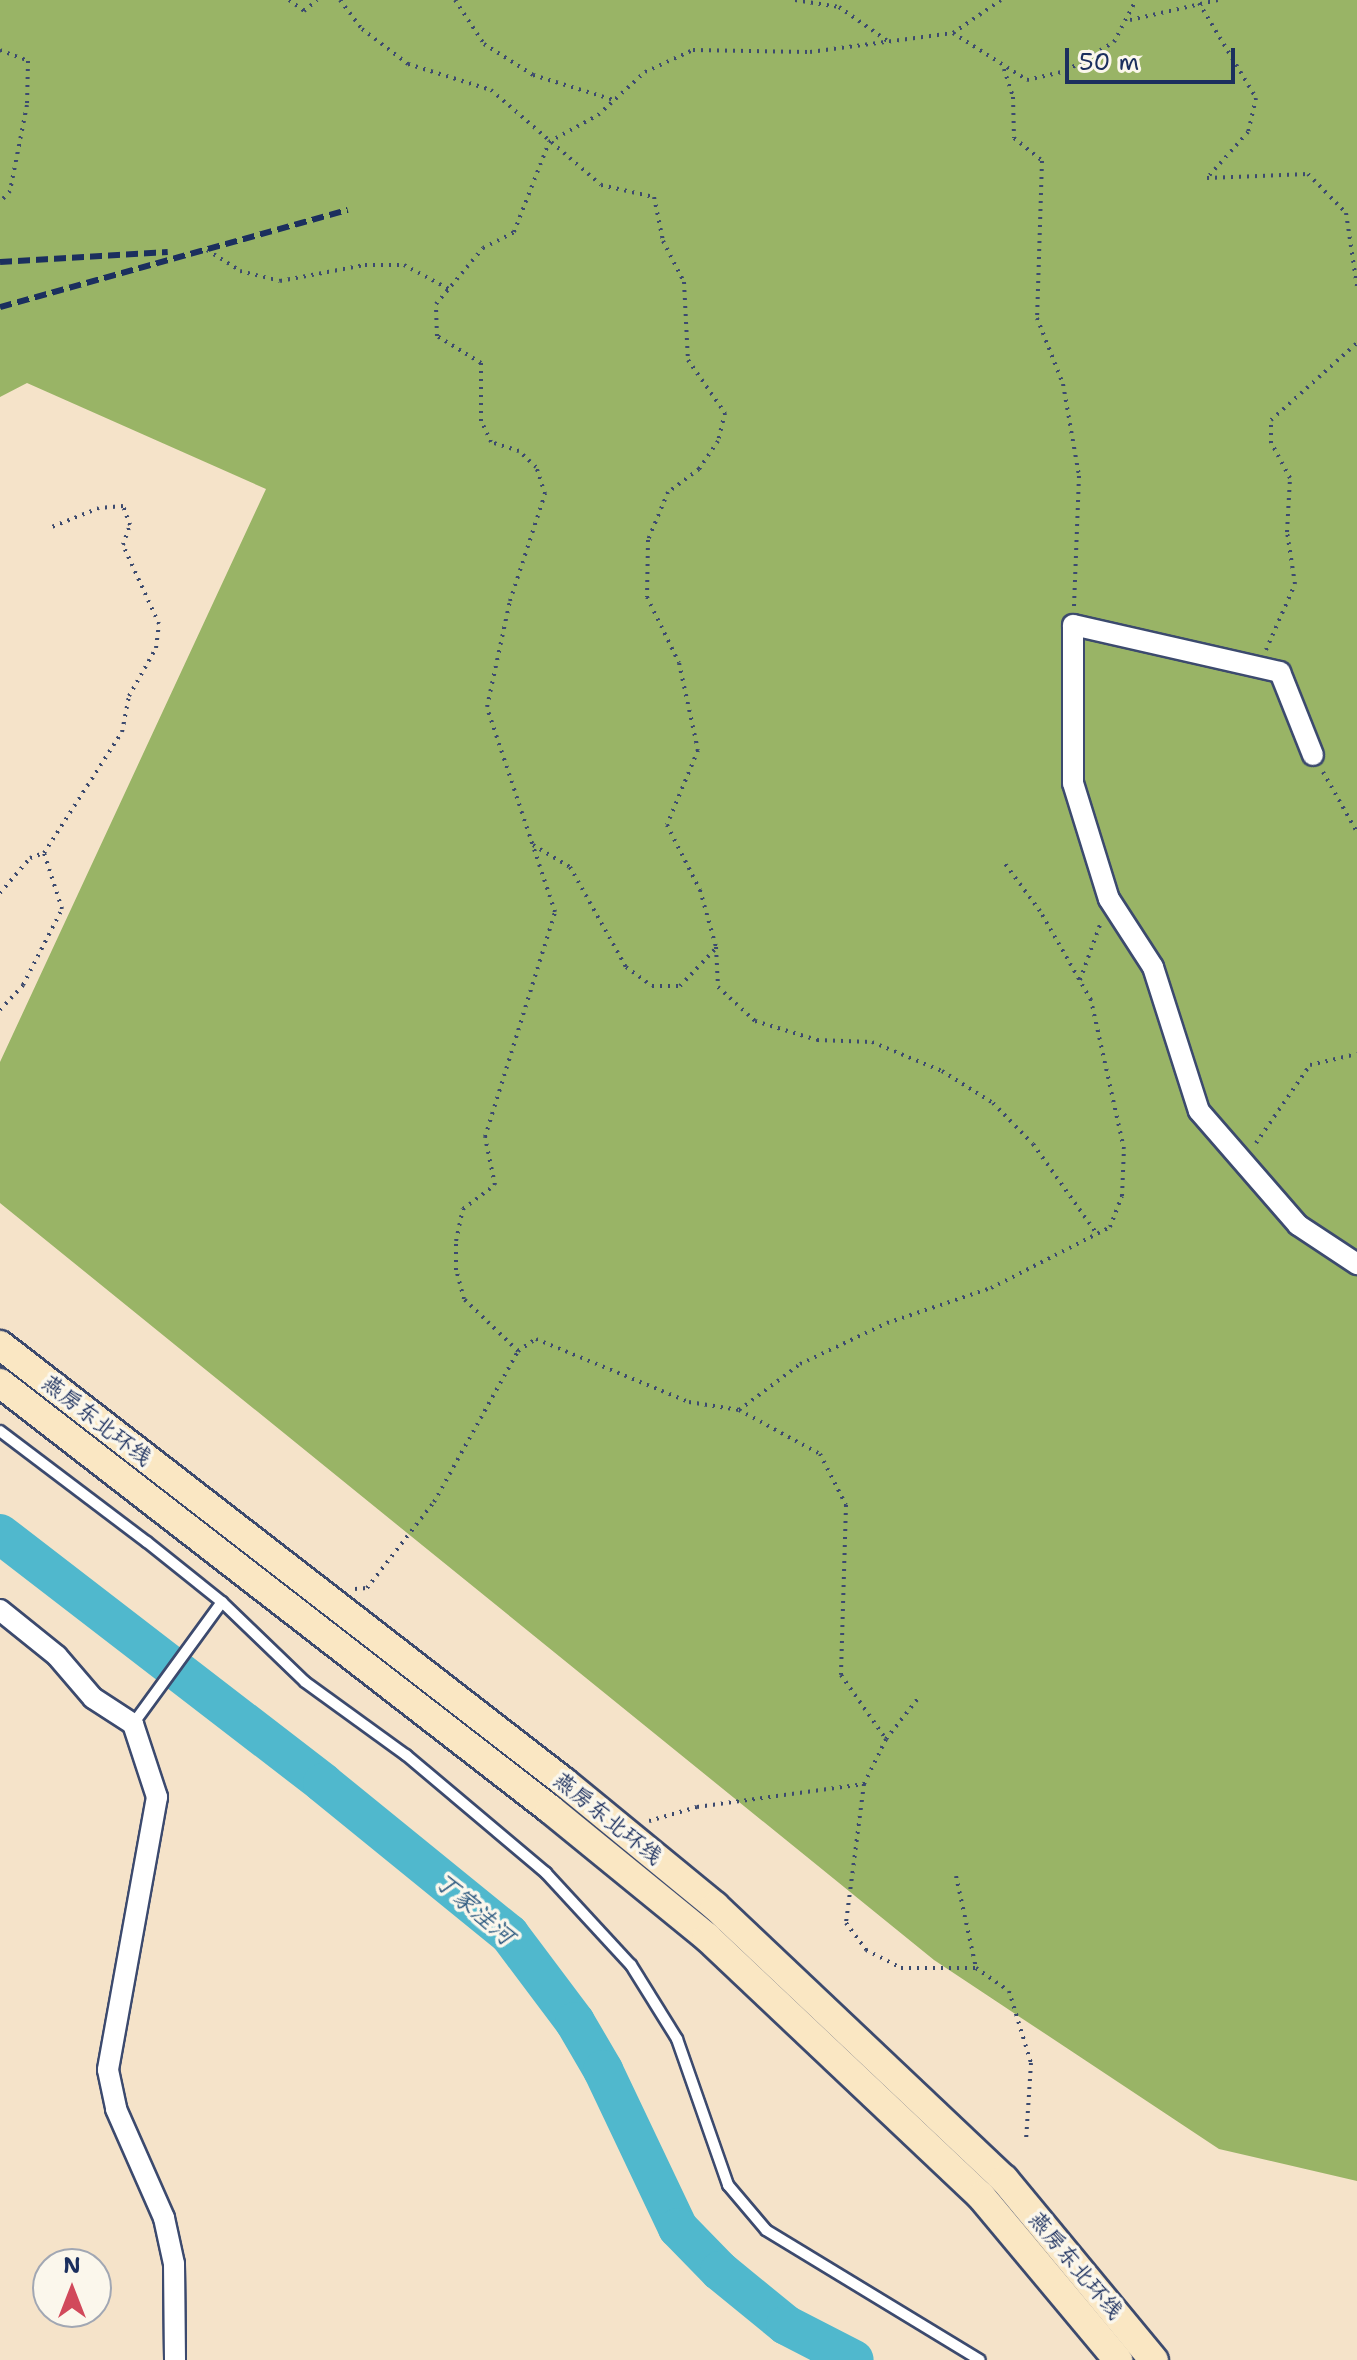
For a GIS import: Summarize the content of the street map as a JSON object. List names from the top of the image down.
{
  "streets": {
    "main road": ["燕房东北环线"]
  },
  "water": ["丁家洼河"],
  "scale_bar": "50 m",
  "north": "top"
}
